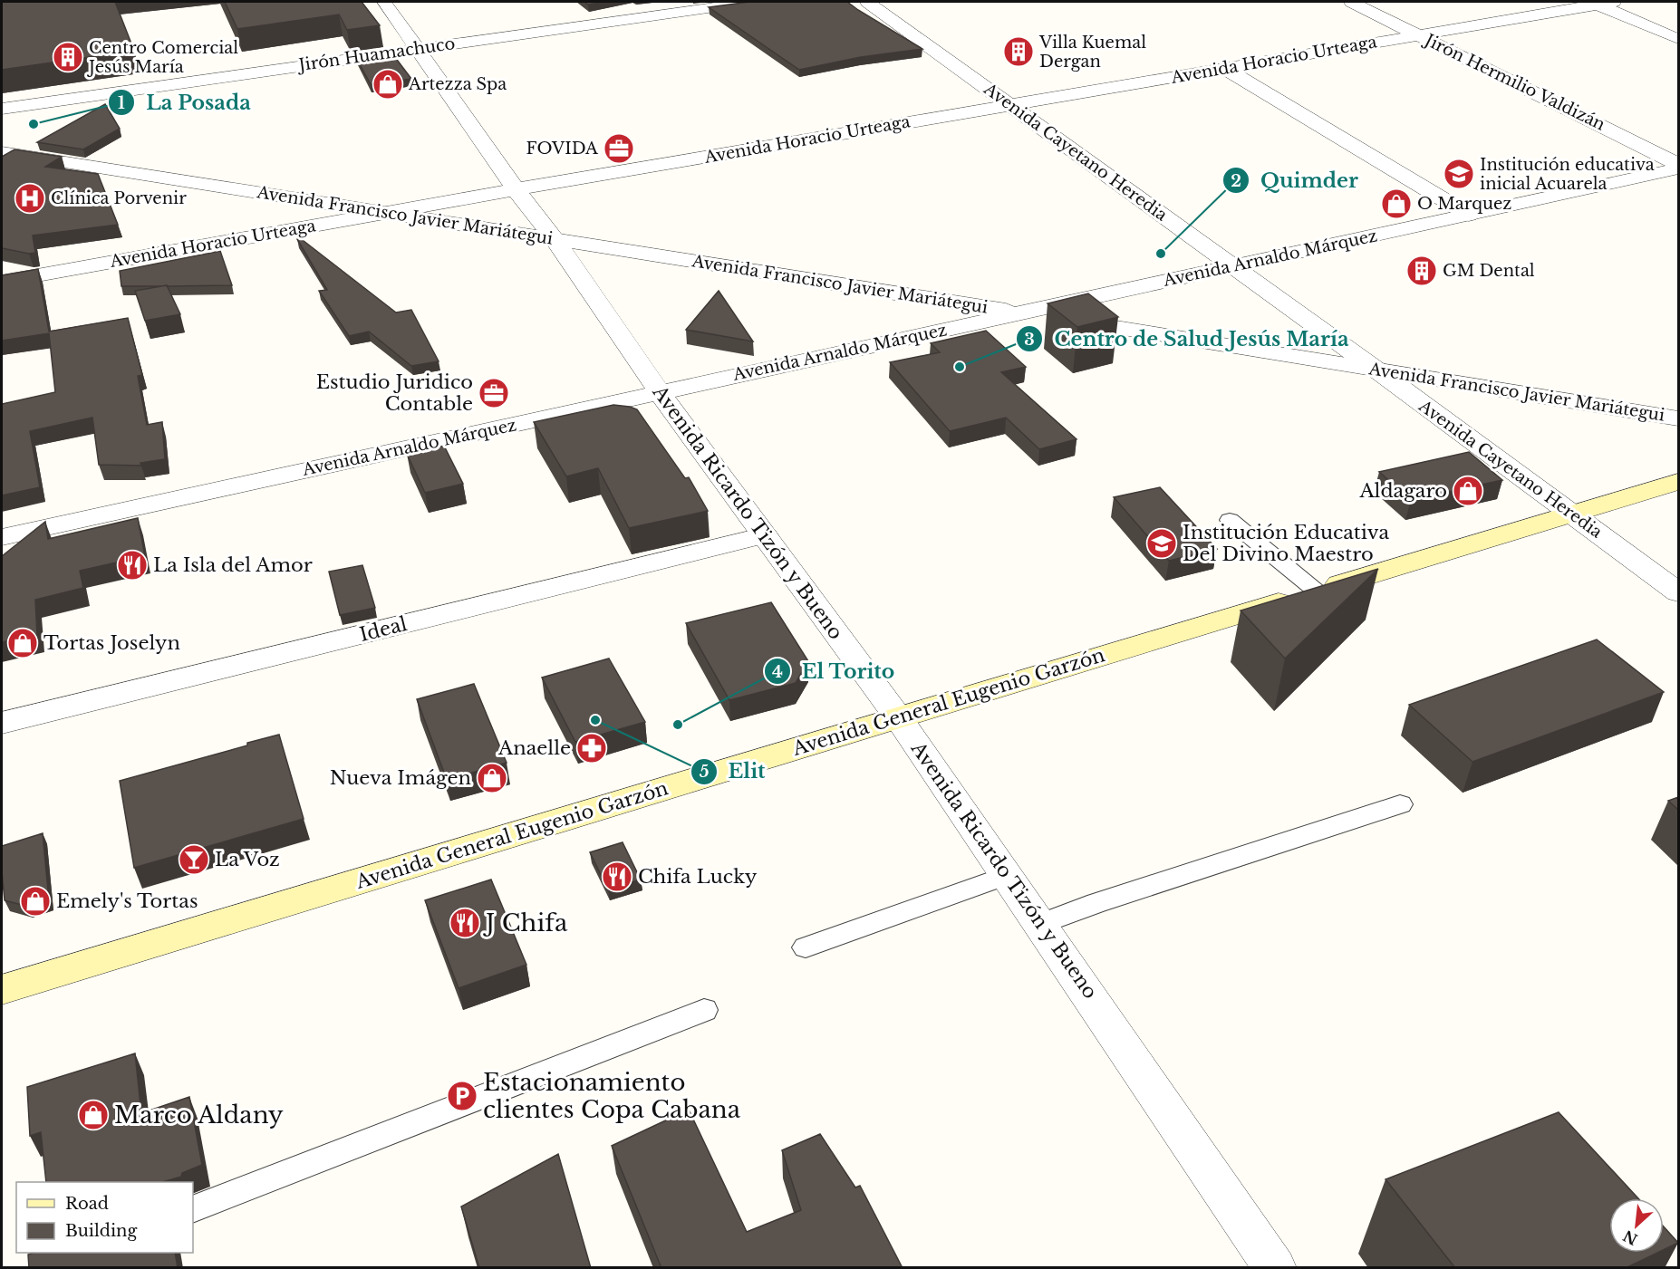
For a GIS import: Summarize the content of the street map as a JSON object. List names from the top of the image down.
{
  "streets": {
    "main road": ["Avenida General Eugenio Garzón"],
    "street": [
      "Jirón Huamachuco",
      "Avenida Horacio Urteaga",
      "Jirón Hermilio Valdizán",
      "Avenida Cayetano Heredia",
      "Avenida Francisco Javier Mariátegui",
      "Avenida Arnaldo Márquez",
      "Avenida Ricardo Tizón y Bueno",
      "Ideal"
    ]
  },
  "crossings": [
    ["Jirón Huamachuco", "Avenida Ricardo Tizón y Bueno"],
    ["Avenida Horacio Urteaga", "Jirón Hermilio Valdizán"],
    ["Avenida Horacio Urteaga", "Avenida Cayetano Heredia"],
    ["Avenida Horacio Urteaga", "Avenida Francisco Javier Mariátegui"],
    ["Avenida Horacio Urteaga", "Avenida Ricardo Tizón y Bueno"],
    ["Avenida Cayetano Heredia", "Avenida Francisco Javier Mariátegui"],
    ["Avenida Cayetano Heredia", "Avenida Arnaldo Márquez"],
    ["Avenida Cayetano Heredia", "Avenida General Eugenio Garzón"],
    ["Avenida Francisco Javier Mariátegui", "Avenida Arnaldo Márquez"],
    ["Avenida Francisco Javier Mariátegui", "Avenida Ricardo Tizón y Bueno"],
    ["Avenida Arnaldo Márquez", "Avenida Ricardo Tizón y Bueno"],
    ["Avenida Ricardo Tizón y Bueno", "Ideal"],
    ["Avenida Ricardo Tizón y Bueno", "Avenida General Eugenio Garzón"]
  ],
  "places": {
    "building": ["Villa Kuemal Dergan", "Centro Comercial Jesús María", "GM Dental"],
    "shop": [
      "Artezza Spa",
      "O Marquez",
      "Aldagaro",
      "Tortas Joselyn",
      "Nueva Imágen",
      "Emely's Tortas",
      "Marco Aldany"
    ],
    "other": [
      "La Posada",
      "Quimder",
      "Centro de Salud Jesús María",
      "Elit",
      "El Torito"
    ],
    "office": ["FOVIDA", "Estudio Juridico Contable"],
    "school or university": ["Institución educativa inicial Acuarela", "Institución Educativa Del Divino Maestro"],
    "hospital": ["Clínica Porvenir"],
    "restaurant": ["La Isla del Amor", "Chifa Lucky", "J Chifa"],
    "pharmacy": ["Anaelle"],
    "bar": ["La Voz"],
    "parking": ["Estacionamiento clientes Copa Cabana"]
  },
  "legend": ["Road", "Building"],
  "north": "bottom left"
}
